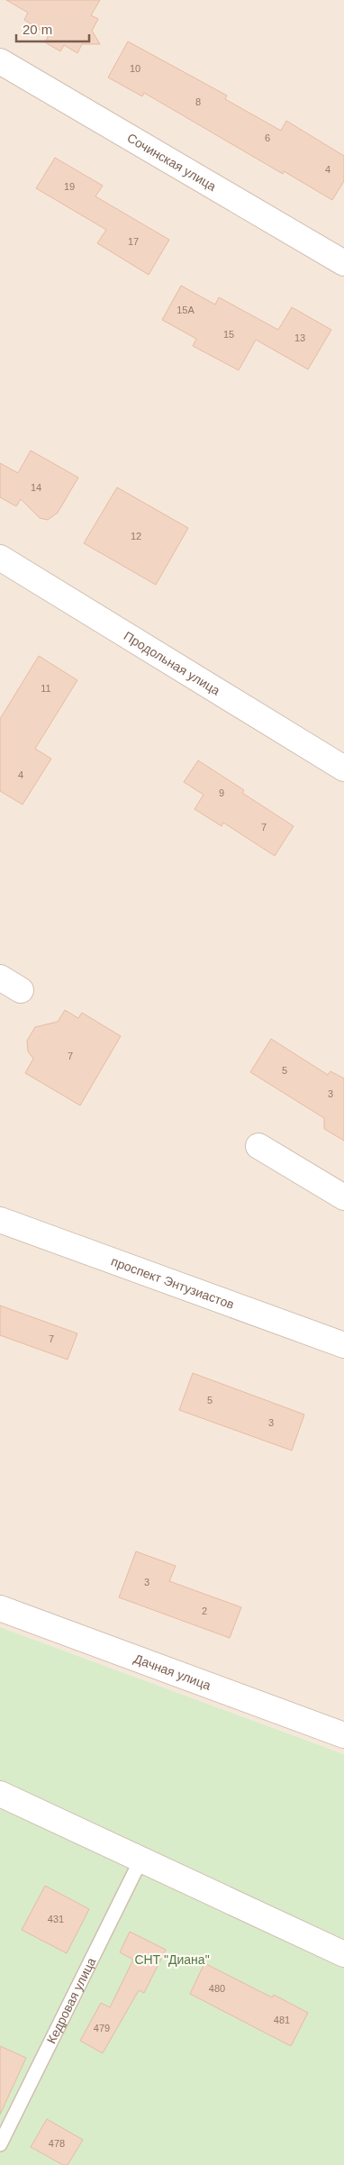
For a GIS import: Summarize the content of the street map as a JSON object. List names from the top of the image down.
{
  "streets": {
    "street": [
      "Сочинская улица",
      "Продольная улица",
      "проспект Энтузиастов",
      "Дачная улица"
    ],
    "lane": ["Кедровая улица"]
  },
  "parks": ["СНТ \"Диана\""],
  "house_numbers": [
    "10",
    "8",
    "6",
    "4",
    "19",
    "17",
    "15А",
    "15",
    "13",
    "14",
    "12",
    "11",
    "4",
    "9",
    "7",
    "7",
    "5",
    "3",
    "7",
    "5",
    "3",
    "3",
    "2",
    "431",
    "480",
    "481",
    "479",
    "478"
  ],
  "scale_bar": "20 m"
}
